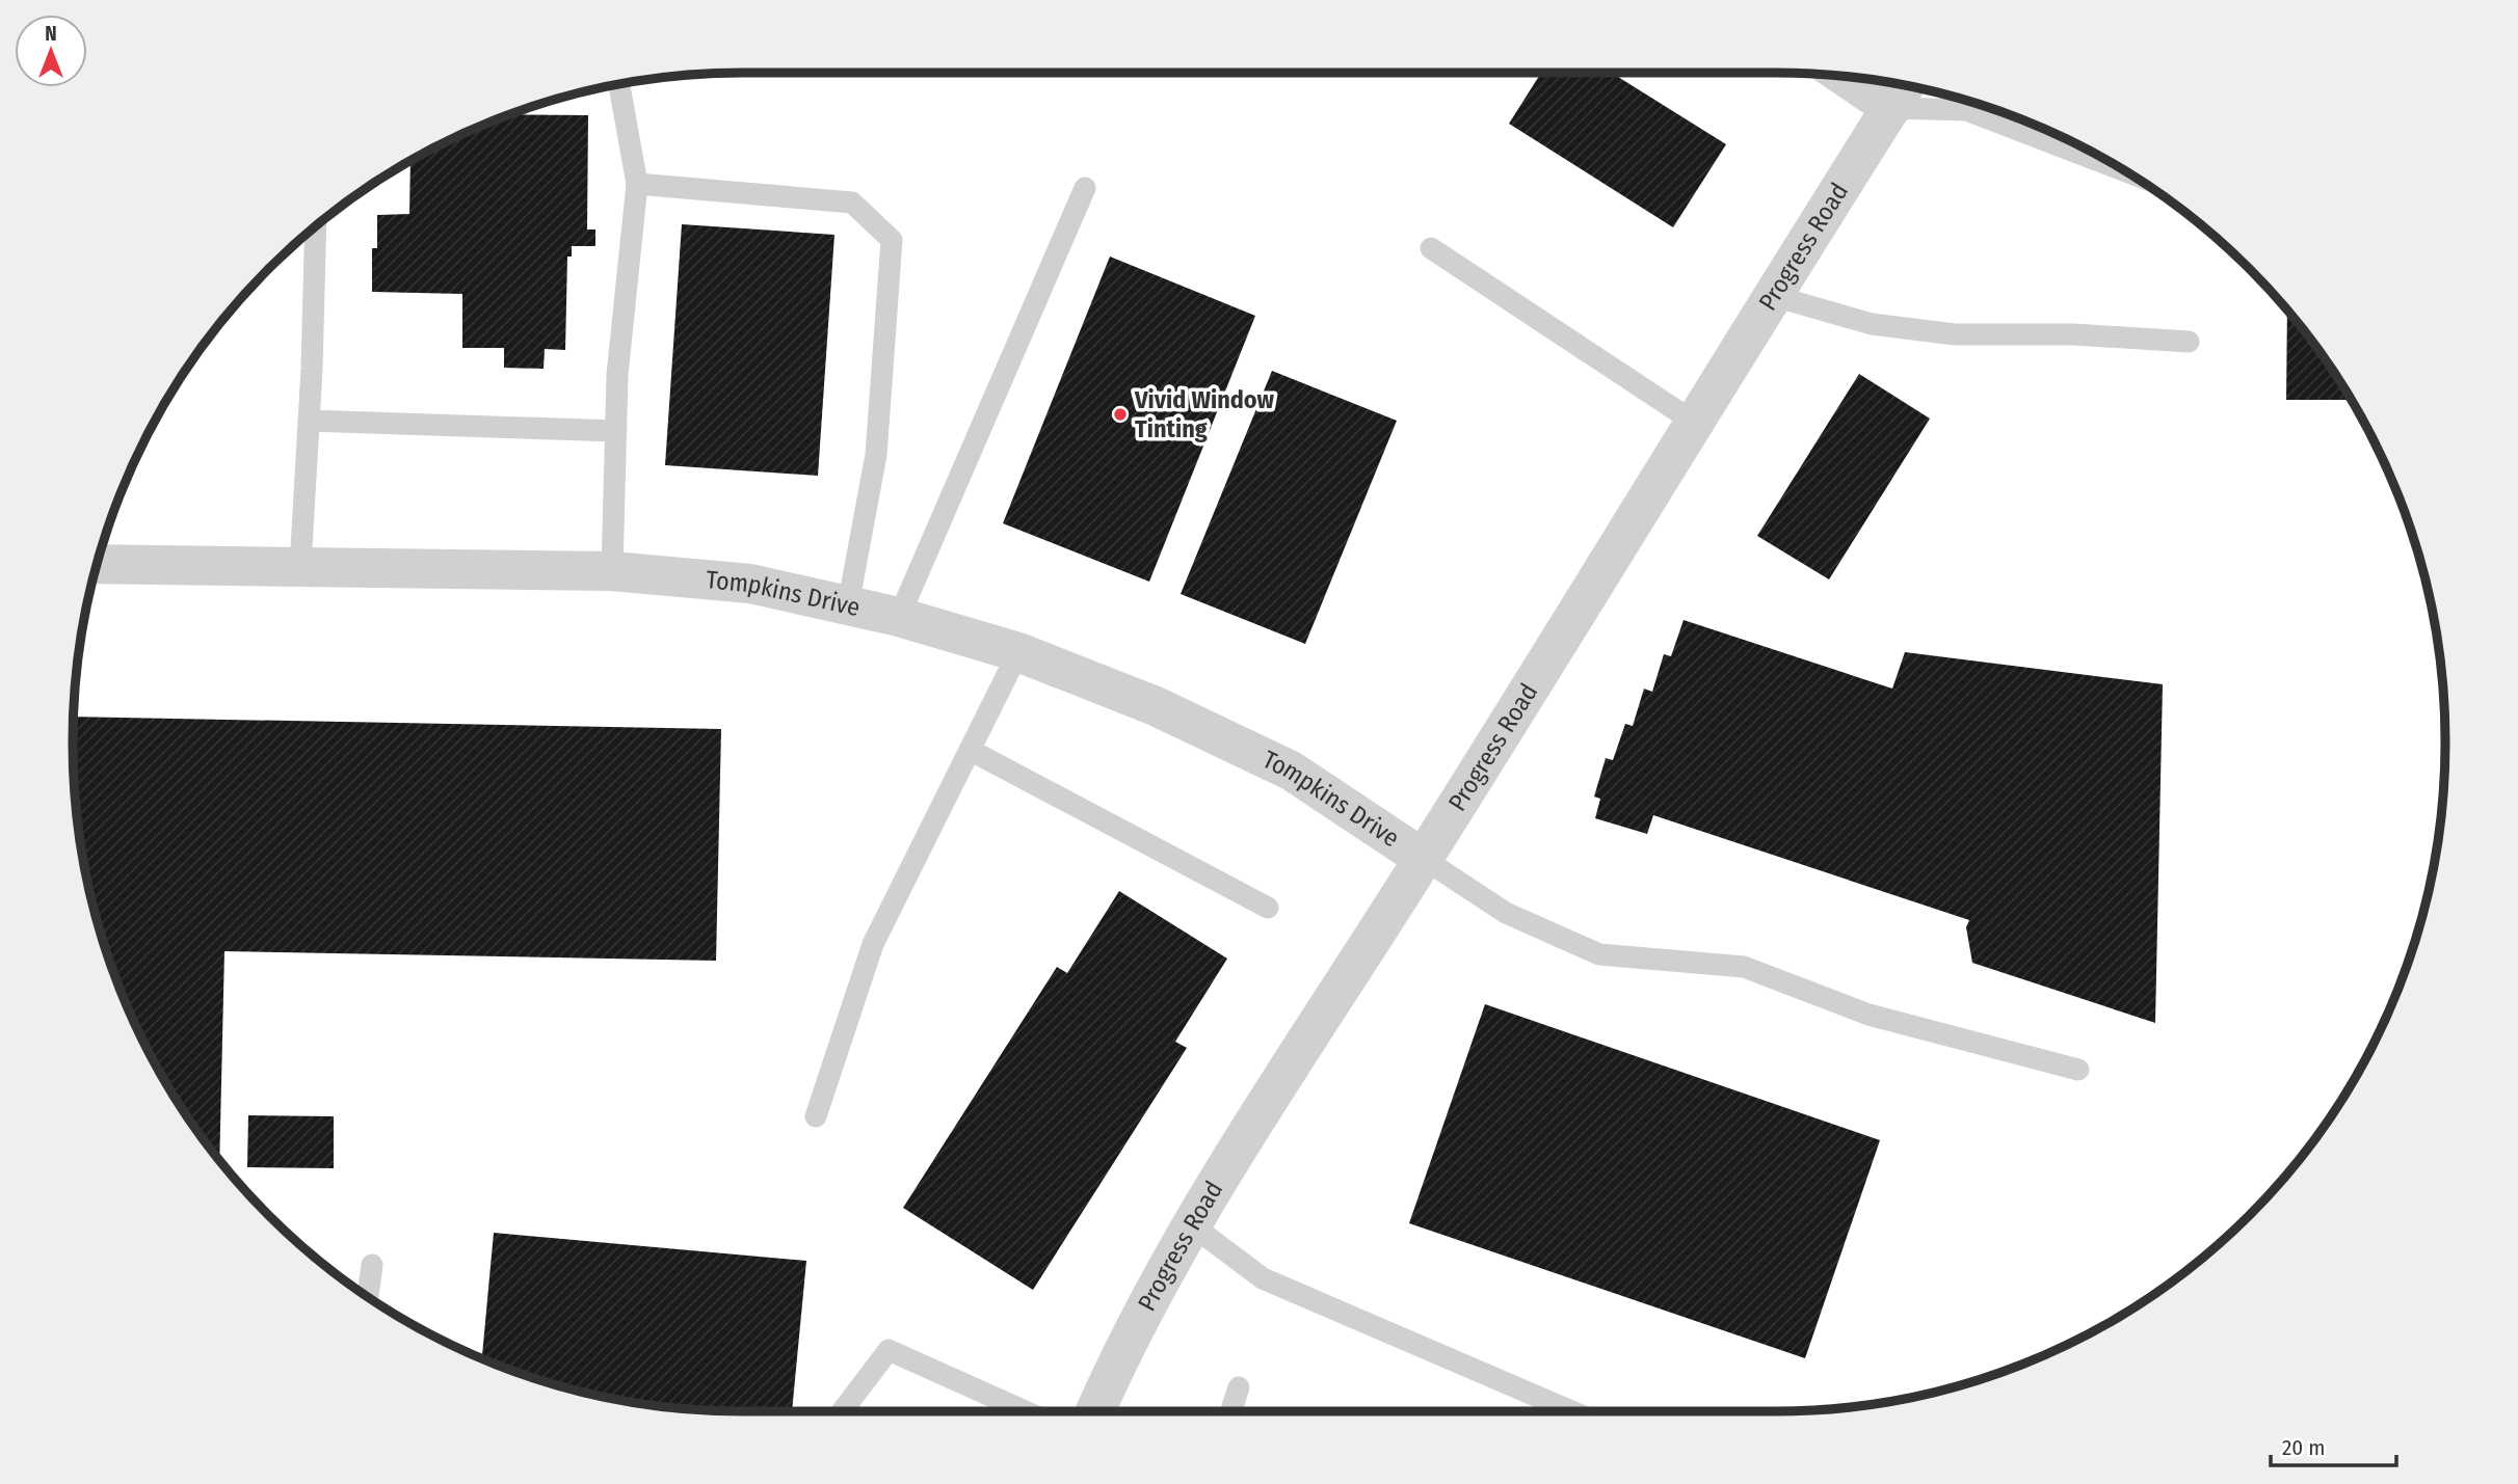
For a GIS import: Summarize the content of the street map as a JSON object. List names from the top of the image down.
{
  "streets": {
    "street": ["Progress Road", "Tompkins Drive"]
  },
  "crossings": [
    ["Progress Road", "Tompkins Drive"]
  ],
  "places": ["Vivid Window Tinting"],
  "scale_bar": "20 m",
  "north": "top"
}
